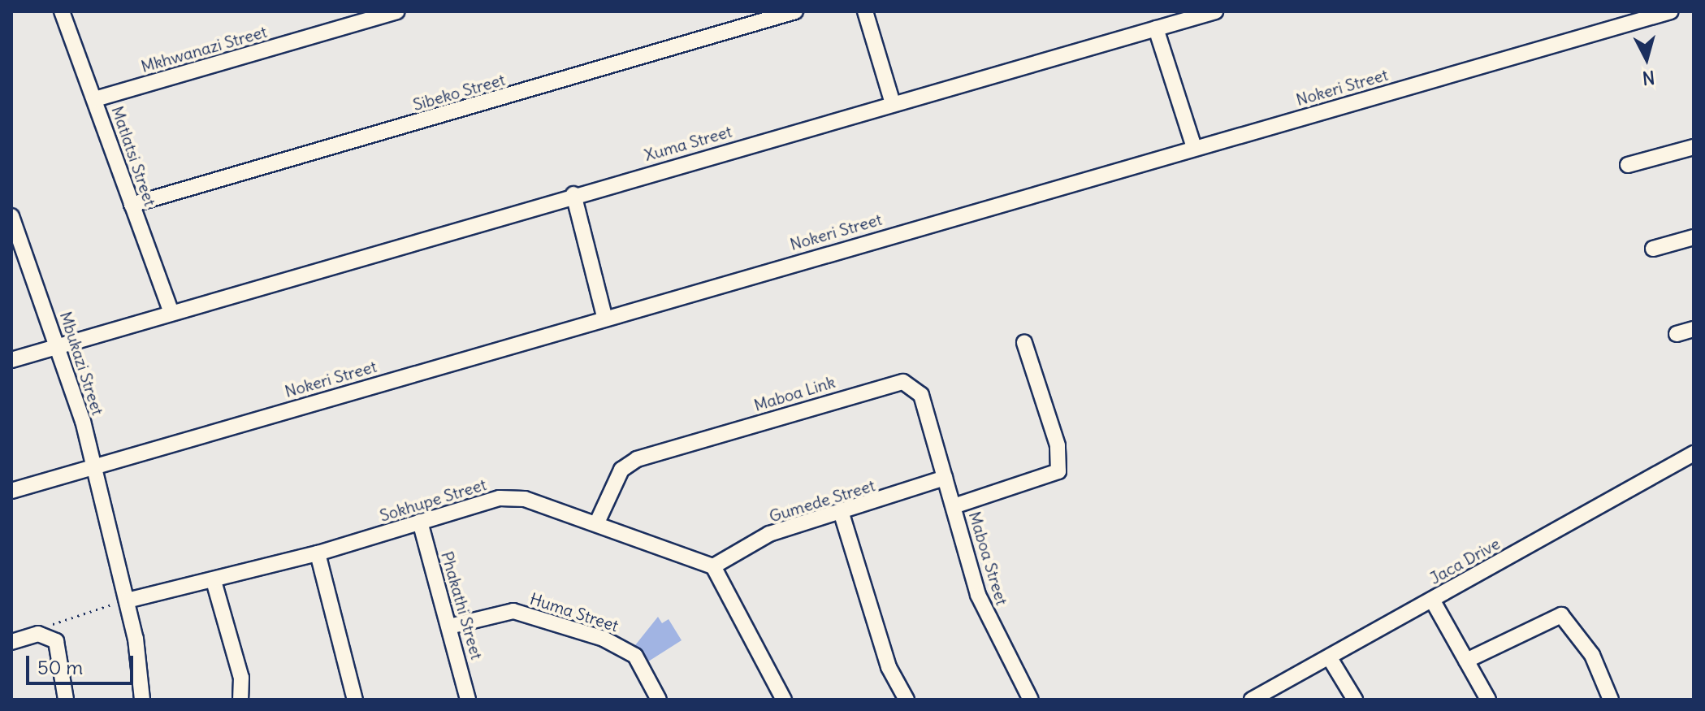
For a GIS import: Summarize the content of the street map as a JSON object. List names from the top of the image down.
{
  "streets": {
    "street": [
      "Mkhwanazi Street",
      "Nokeri Street",
      "Sibeko Street",
      "Xuma Street",
      "Matlatsi Street",
      "Mbukazi Street",
      "Maboa Link",
      "Sokhupe Street",
      "Gumede Street",
      "Maboa Street",
      "Jaca Drive",
      "Phakathi Street",
      "Huma Street"
    ]
  },
  "crossings": [
    ["Mkhwanazi Street", "Matlatsi Street"],
    ["Nokeri Street", "Mbukazi Street"],
    ["Sibeko Street", "Matlatsi Street"],
    ["Xuma Street", "Matlatsi Street"],
    ["Xuma Street", "Mbukazi Street"],
    ["Mbukazi Street", "Sokhupe Street"],
    ["Maboa Link", "Sokhupe Street"],
    ["Maboa Link", "Gumede Street"],
    ["Maboa Link", "Maboa Street"],
    ["Sokhupe Street", "Gumede Street"],
    ["Sokhupe Street", "Phakathi Street"],
    ["Phakathi Street", "Huma Street"]
  ],
  "scale_bar": "50 m",
  "north": "bottom"
}
